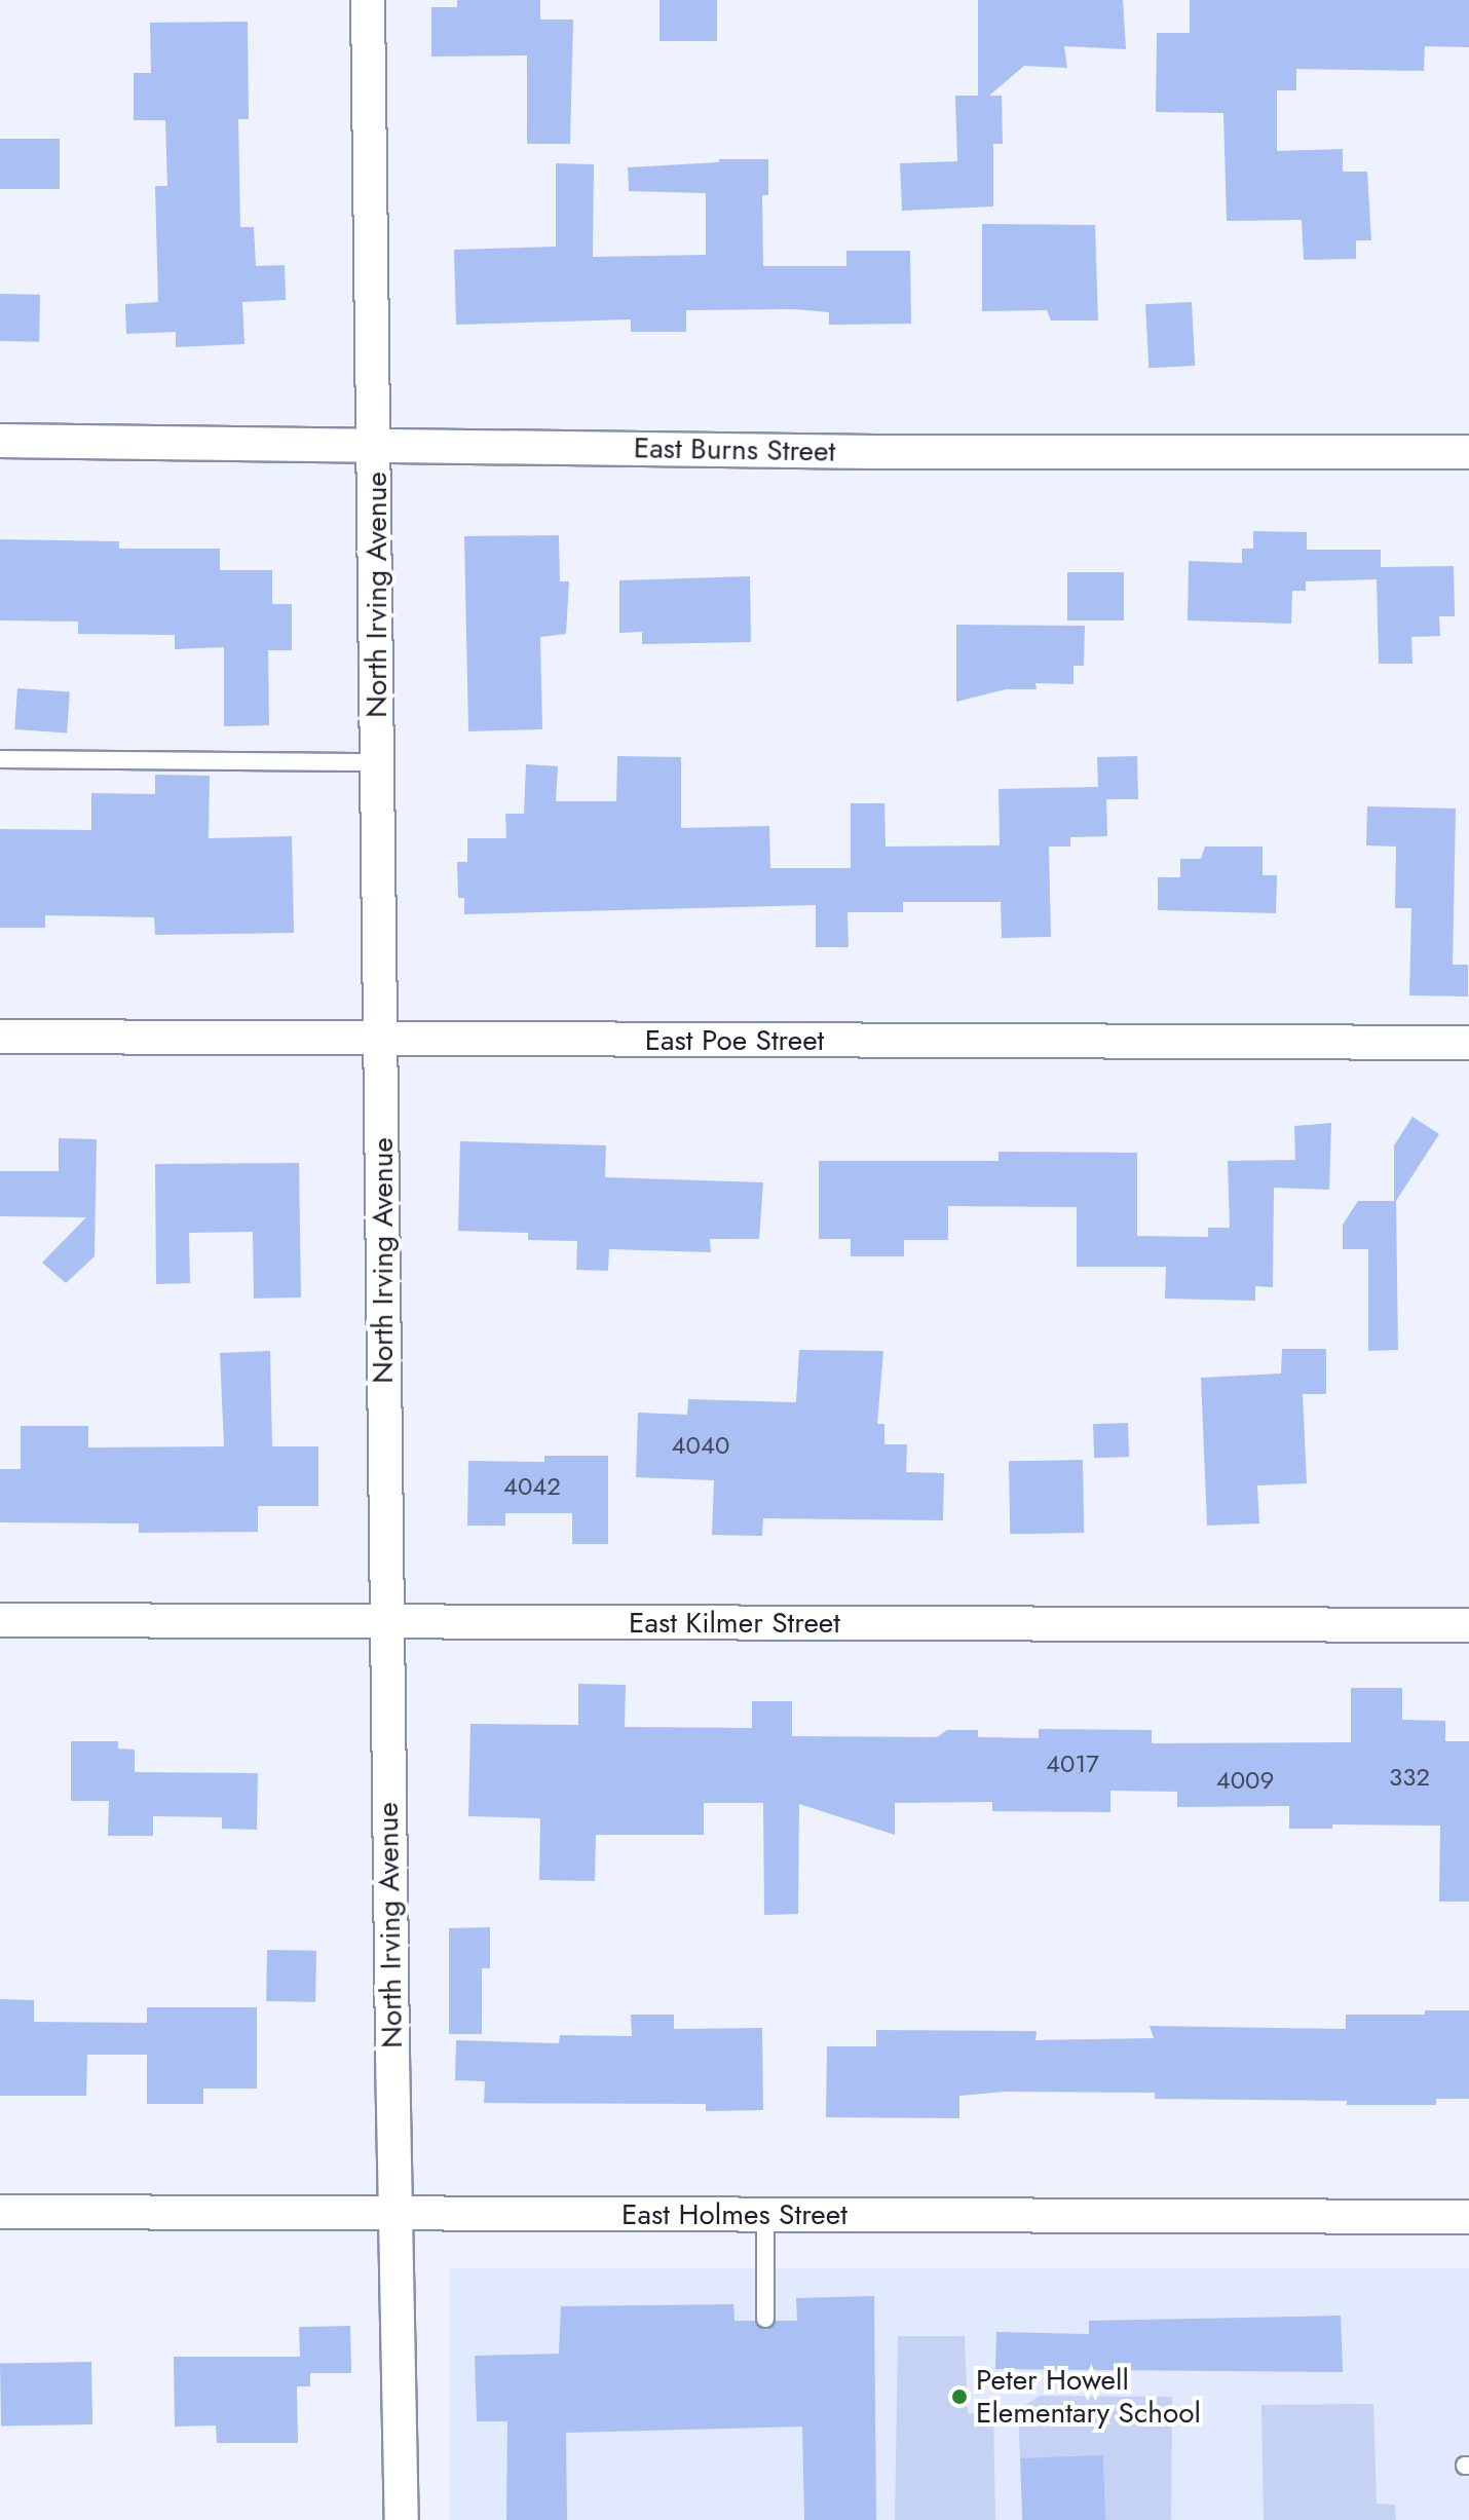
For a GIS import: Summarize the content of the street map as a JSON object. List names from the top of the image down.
{
  "streets": {
    "street": [
      "East Burns Street",
      "North Irving Avenue",
      "East Poe Street",
      "East Kilmer Street",
      "East Holmes Street"
    ]
  },
  "crossings": [
    ["East Burns Street", "North Irving Avenue"],
    ["North Irving Avenue", "East Poe Street"],
    ["North Irving Avenue", "East Kilmer Street"],
    ["North Irving Avenue", "East Holmes Street"]
  ],
  "places": ["Peter Howell Elementary School"],
  "house_numbers": [
    "4040",
    "4042",
    "4017",
    "332",
    "4009"
  ]
}
